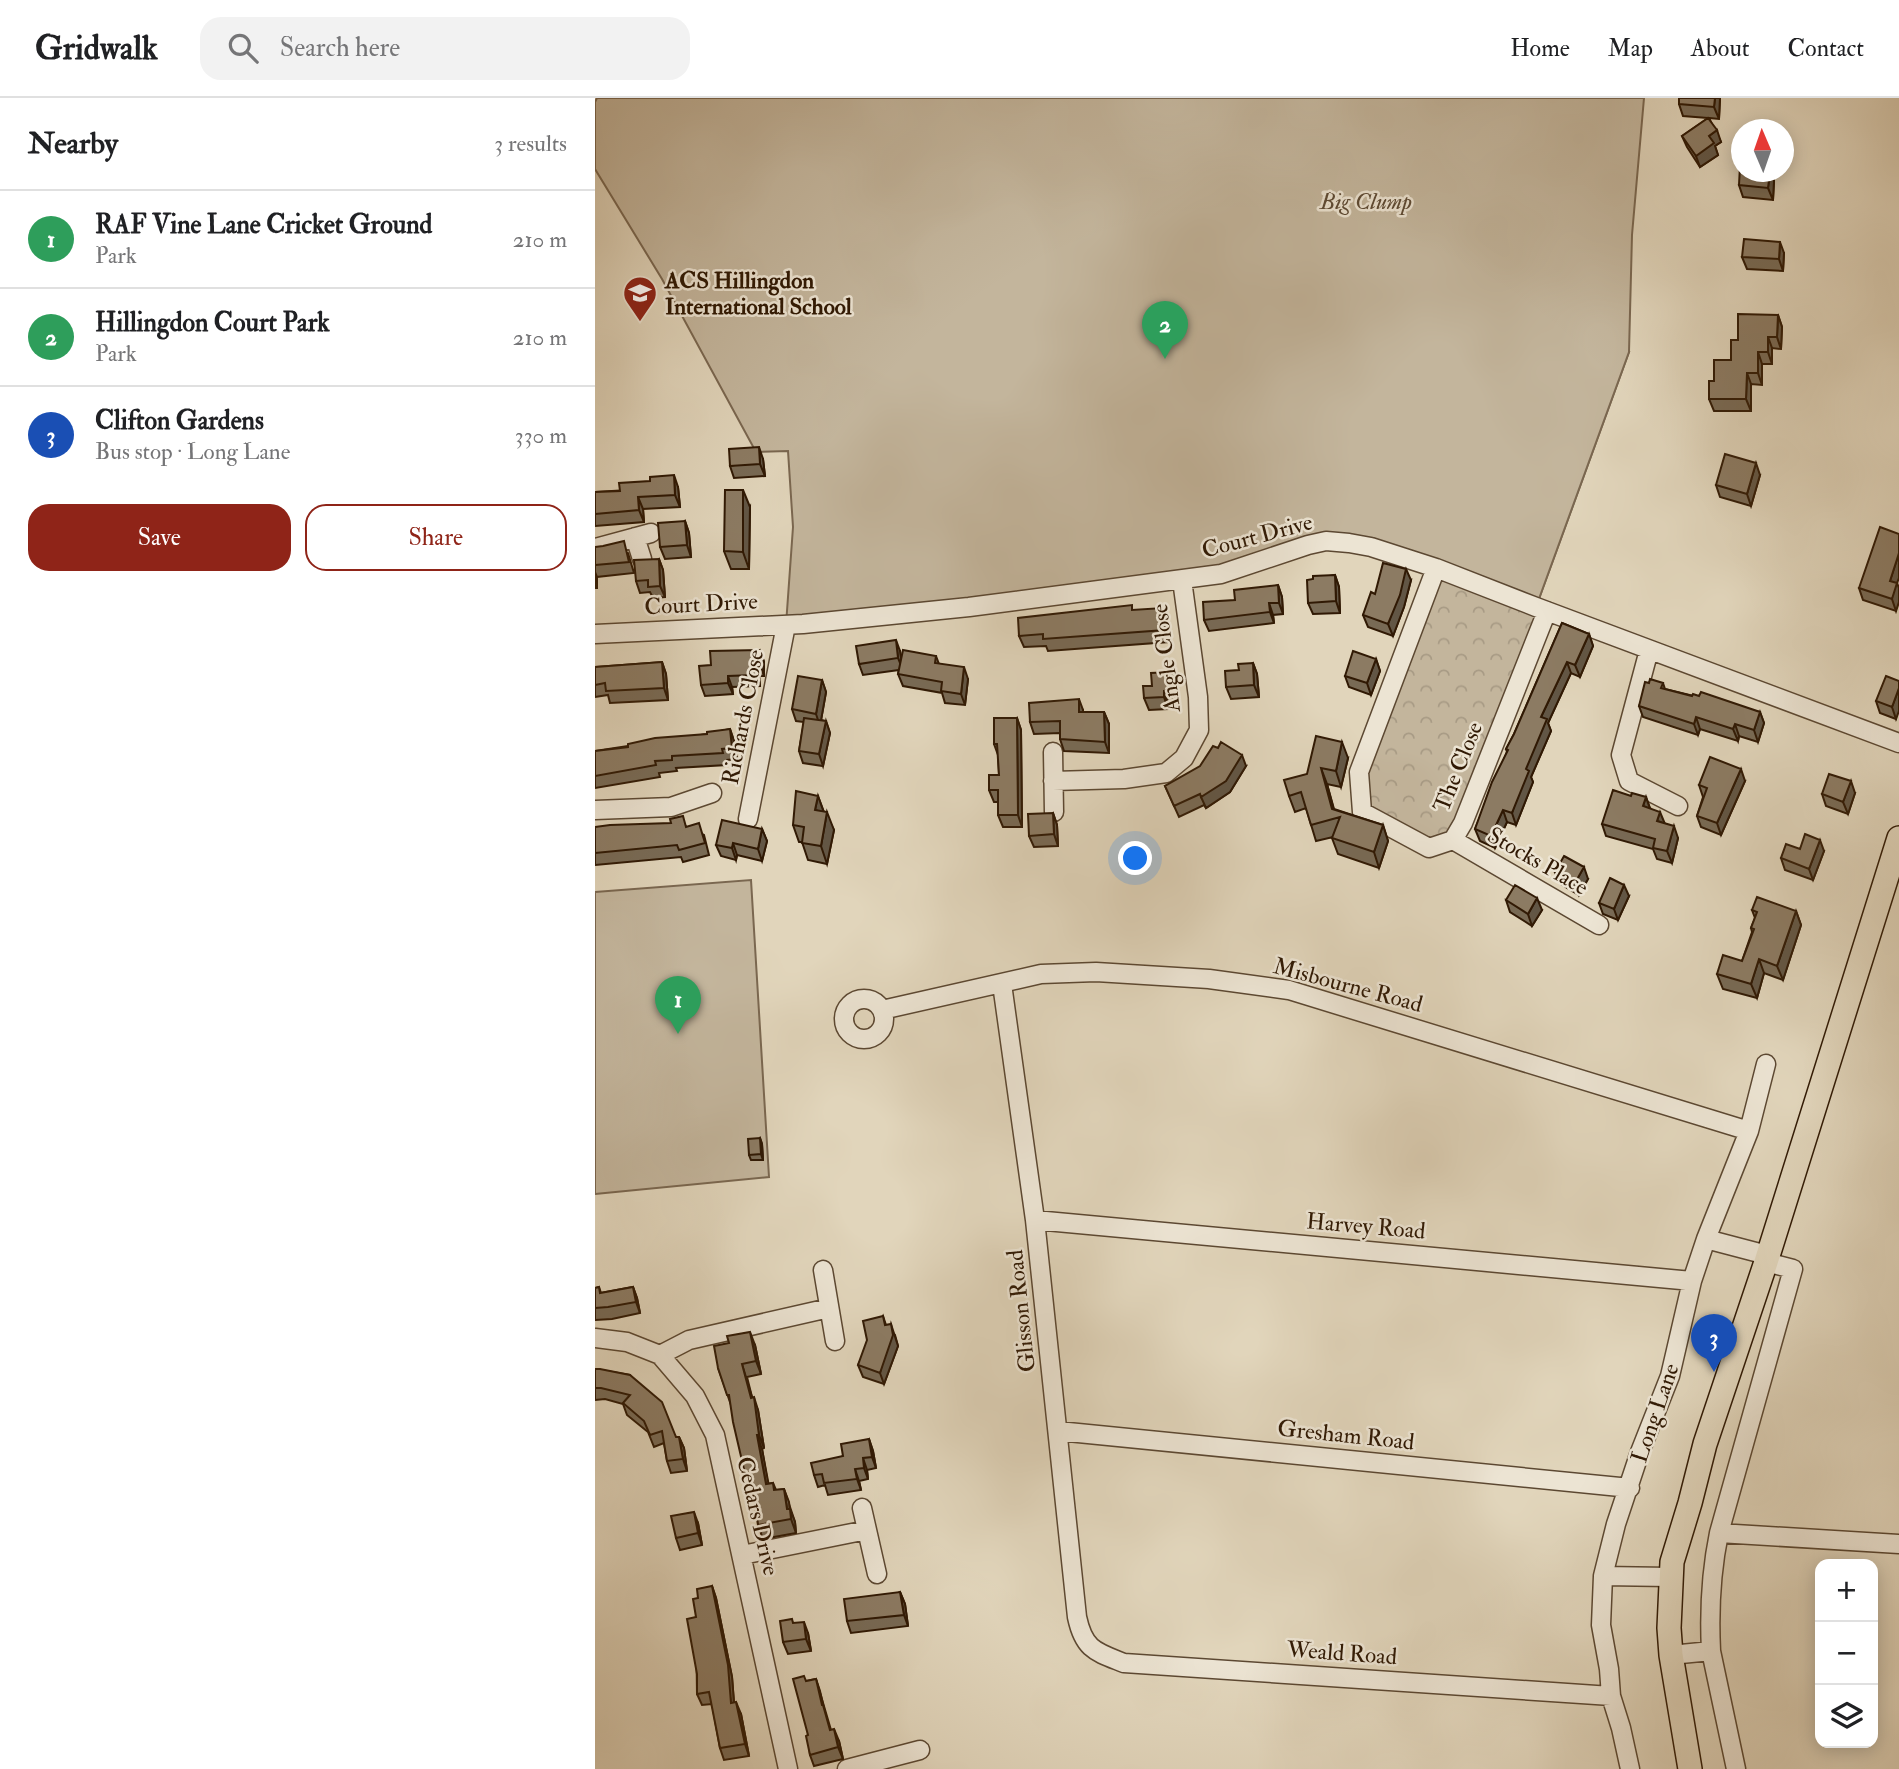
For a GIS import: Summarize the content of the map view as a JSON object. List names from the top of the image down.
{
  "streets": {
    "street": [
      "Court Drive",
      "Angle Close",
      "Richards Close",
      "The Close",
      "Stocks Place",
      "Misbourne Road",
      "Harvey Road",
      "Glisson Road",
      "Long Lane",
      "Gresham Road",
      "Cedars Drive",
      "Weald Road"
    ]
  },
  "crossings": [
    ["Court Drive", "Angle Close"],
    ["Court Drive", "Richards Close"],
    ["Court Drive", "The Close"],
    ["The Close", "Stocks Place"],
    ["Misbourne Road", "Glisson Road"],
    ["Misbourne Road", "Long Lane"],
    ["Harvey Road", "Glisson Road"],
    ["Harvey Road", "Long Lane"],
    ["Glisson Road", "Gresham Road"],
    ["Glisson Road", "Weald Road"],
    ["Long Lane", "Gresham Road"],
    ["Long Lane", "Weald Road"]
  ],
  "parks": ["Big Clump"],
  "places": {
    "school or university": ["ACS Hillingdon International School"]
  },
  "north": "top",
  "page": {
    "header": "Gridwalk",
    "search": "Search here",
    "nav": [
      "Home",
      "Map",
      "About",
      "Contact"
    ],
    "heading": ["Nearby", "3 results"],
    "list": [
      {
        "mark": "1",
        "name": "RAF Vine Lane Cricket Ground",
        "note": "Park",
        "value": "210 m"
      },
      {
        "mark": "2",
        "name": "Hillingdon Court Park",
        "note": "Park",
        "value": "210 m"
      },
      {
        "mark": "3",
        "name": "Clifton Gardens",
        "note": "Bus stop · Long Lane",
        "value": "330 m"
      }
    ],
    "pins": ["2", "1", "3"],
    "buttons": ["Save", "Share"],
    "map_buttons": ["+", "−"]
  }
}
